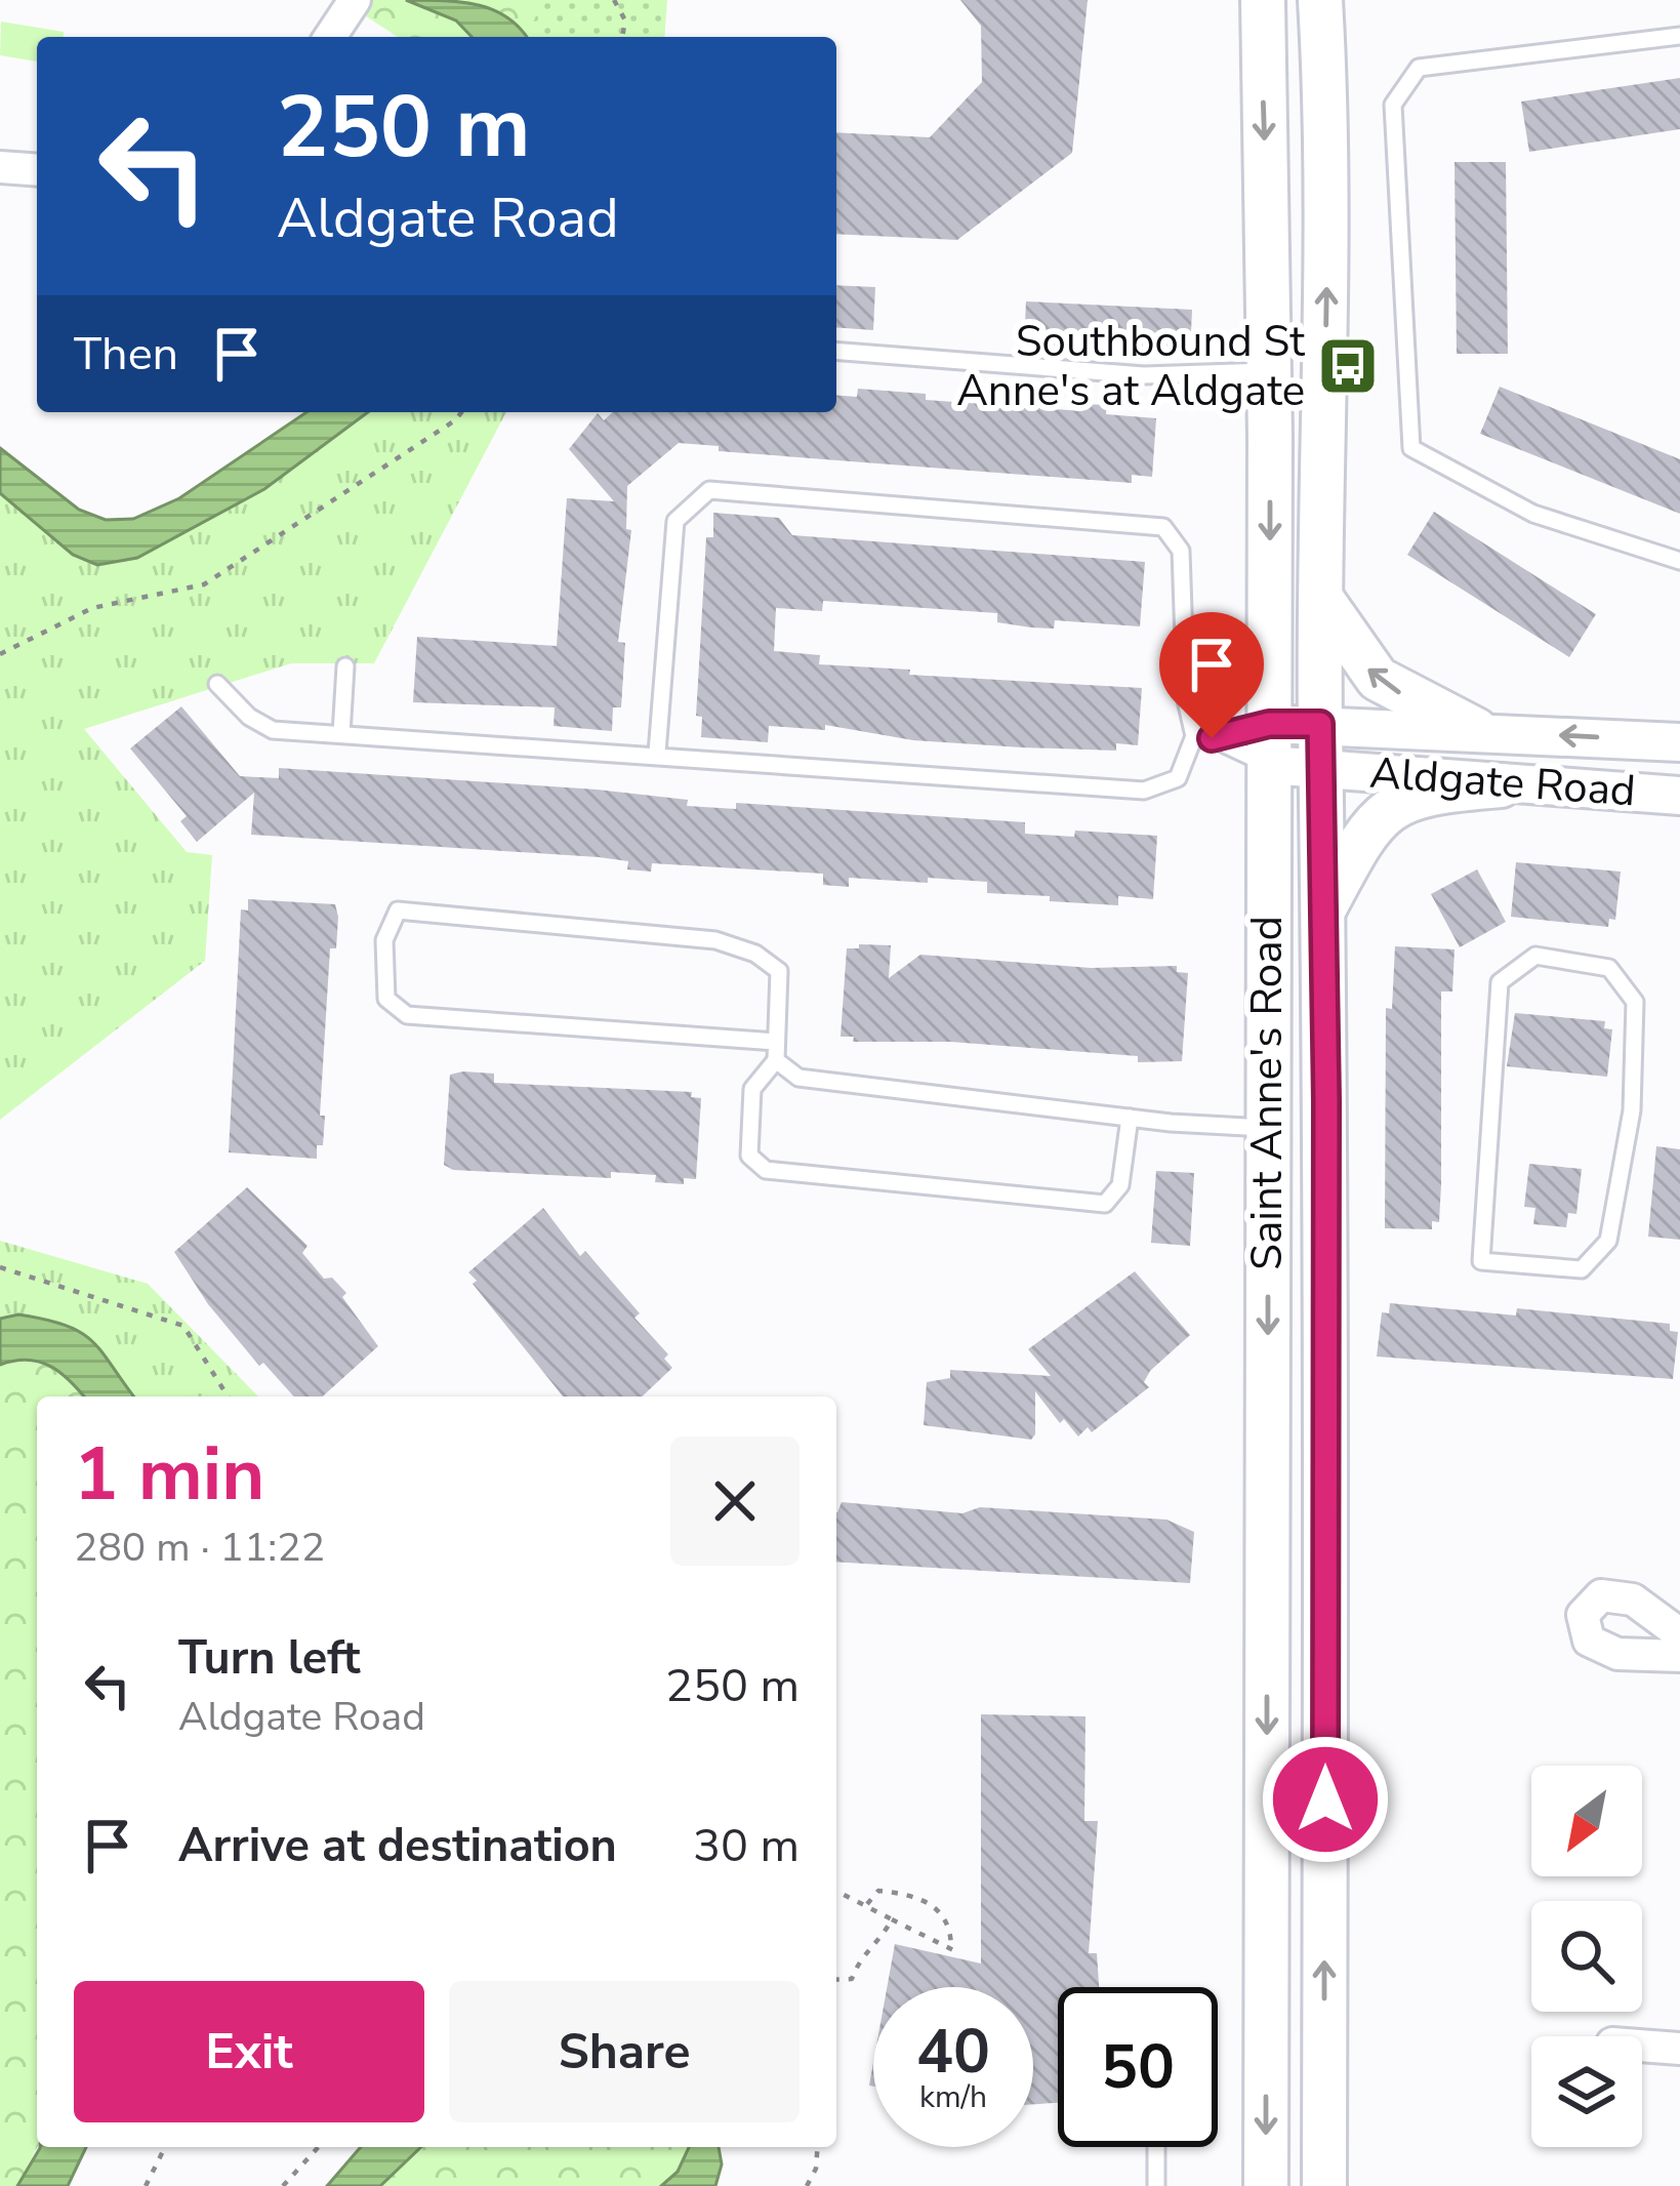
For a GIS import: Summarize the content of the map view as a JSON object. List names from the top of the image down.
{
  "streets": {
    "main road": ["Saint Anne's Road"],
    "street": ["Aldgate Road"]
  },
  "crossings": [
    ["Aldgate Road", "Saint Anne's Road"]
  ],
  "places": {
    "bus stop": ["Southbound St Anne's at Aldgate"]
  },
  "north": "bottom left",
  "page": {
    "turn": ["250 m", "Aldgate Road"],
    "then": "Then",
    "heading": ["1 min", "280 m · 11:22"],
    "list": [
      {
        "name": "Turn left",
        "note": "Aldgate Road",
        "value": "250 m"
      },
      {
        "name": "Arrive at destination",
        "value": "30 m"
      }
    ],
    "buttons": ["Exit", "Share"],
    "speed": "40 km/h",
    "limit": "50"
  }
}
